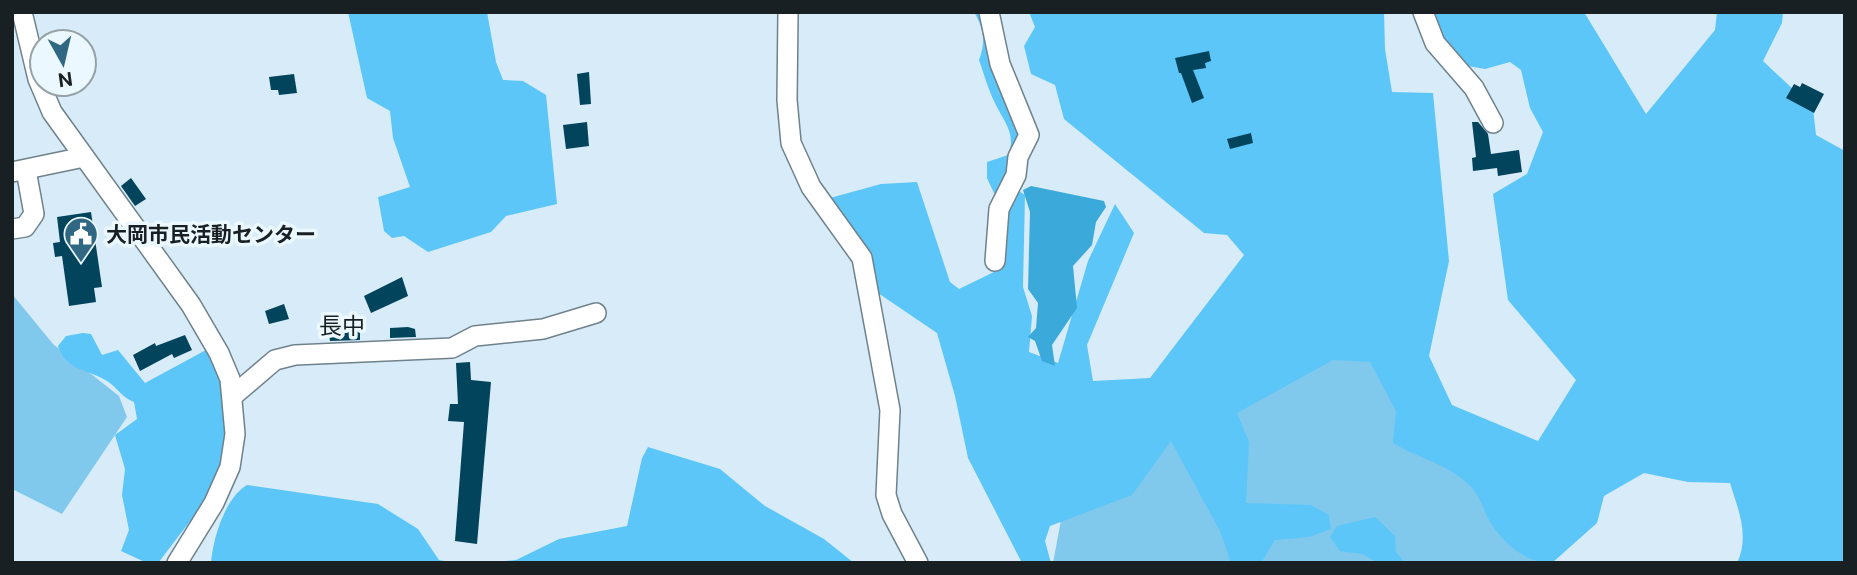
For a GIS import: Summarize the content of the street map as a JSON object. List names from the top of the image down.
{
  "districts": ["長中"],
  "places": {
    "public building": ["大岡市民活動センター"]
  },
  "north": "bottom"
}
